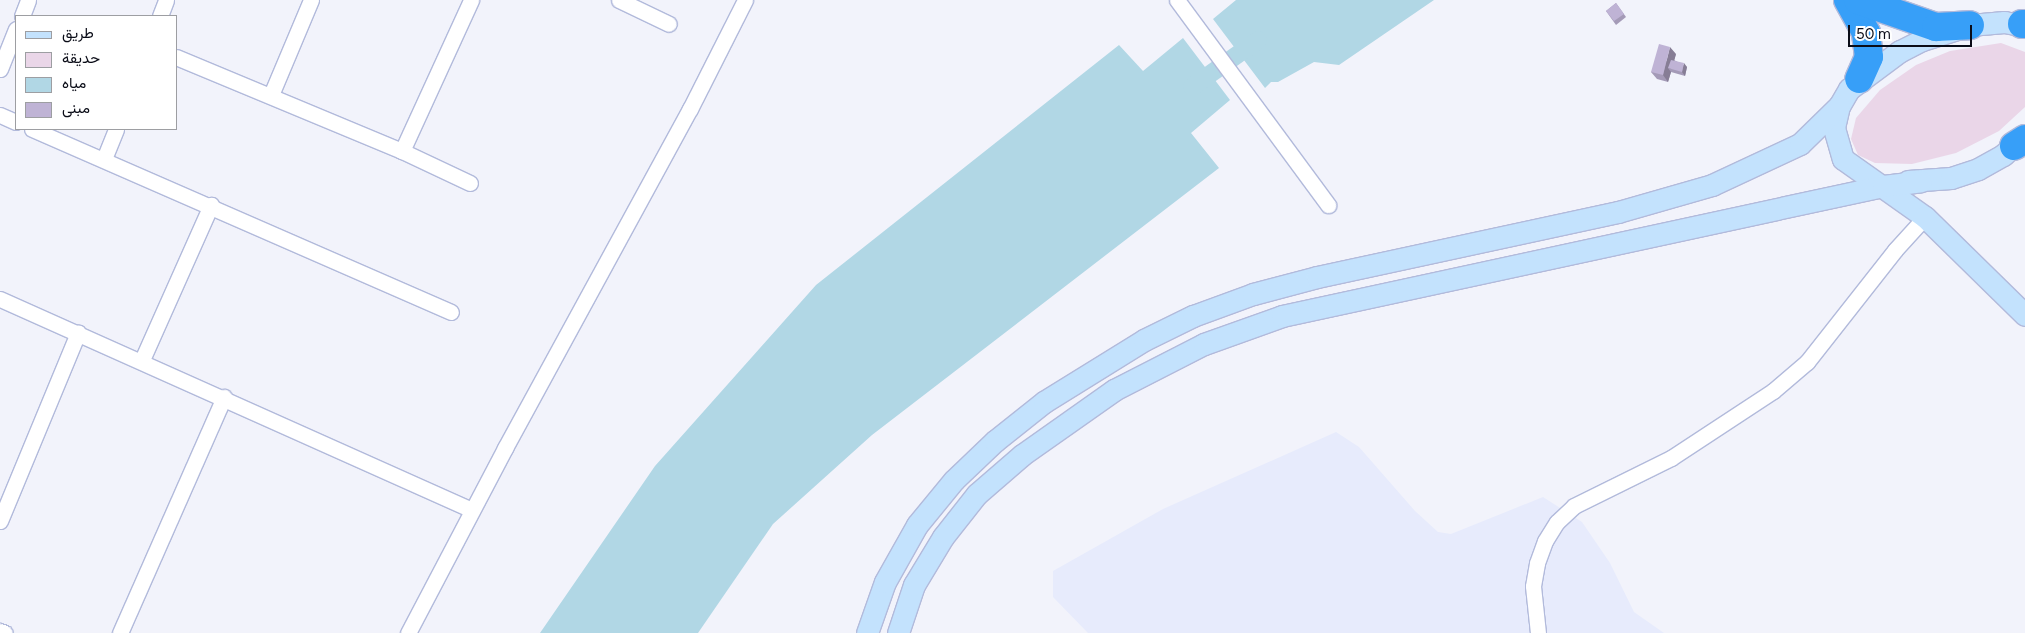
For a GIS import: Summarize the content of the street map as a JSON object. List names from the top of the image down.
{
  "legend": [
    "طريق",
    "حديقة",
    "مياه",
    "مبنى"
  ],
  "scale_bar": "50 m"
}
